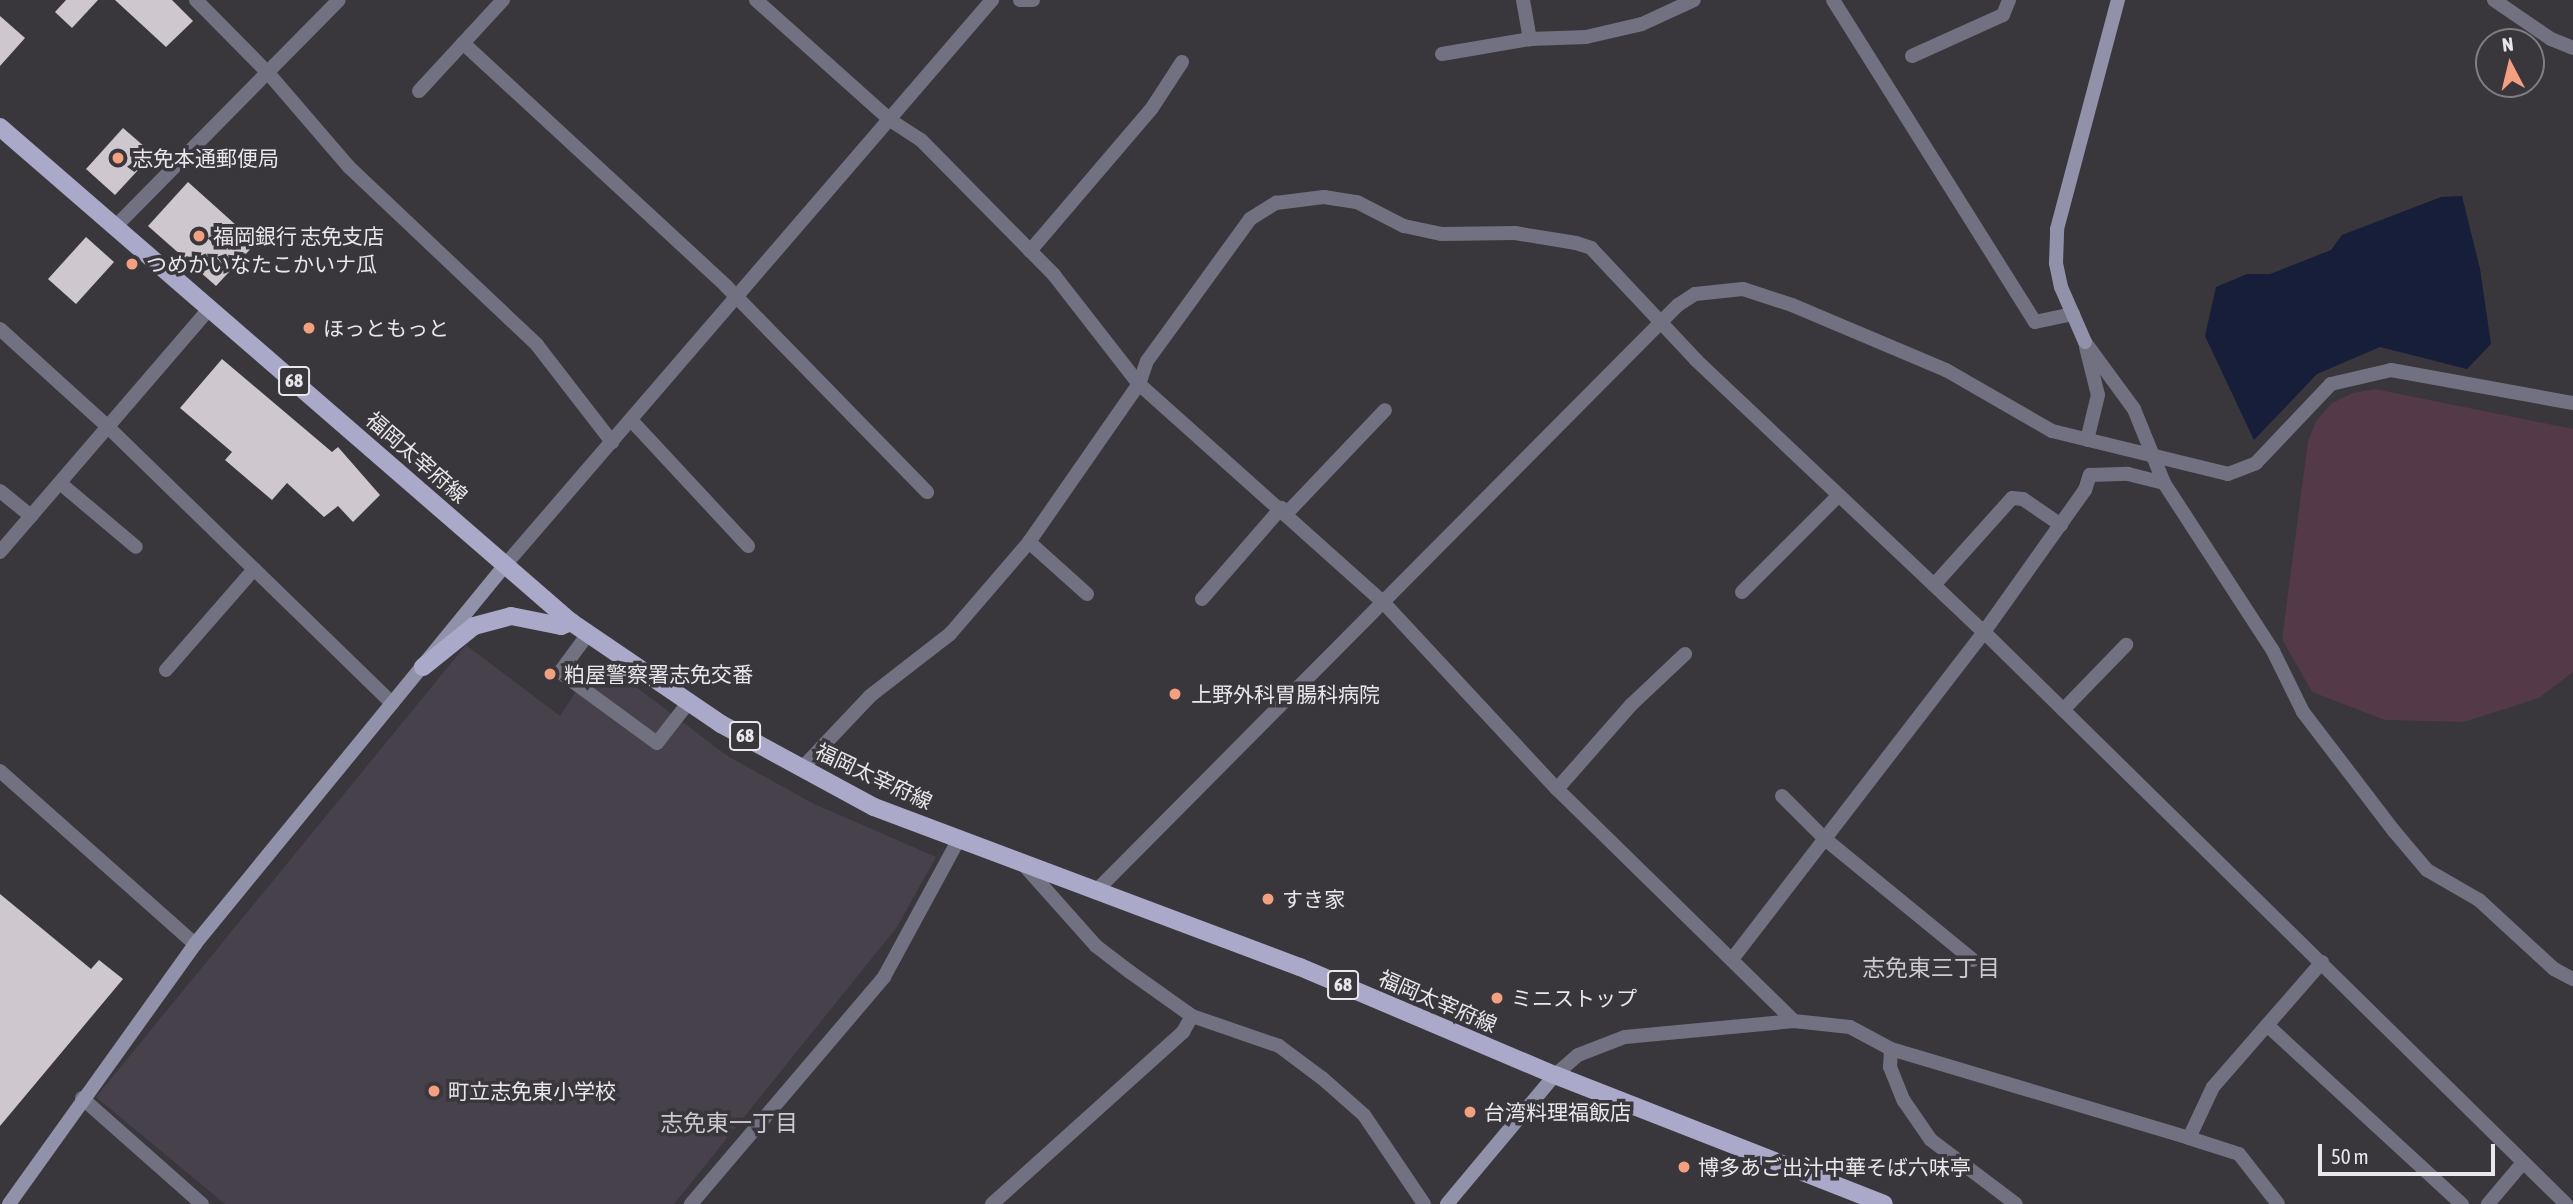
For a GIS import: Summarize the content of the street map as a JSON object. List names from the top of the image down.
{
  "streets": {
    "main road": ["68", "福岡太宰府線"]
  },
  "districts": ["志免東三丁目", "志免東一丁目"],
  "places": [
    "志免本通郵便局",
    "福岡銀行 志免支店",
    "つめかいなたこかいナ瓜",
    "ほっともっと",
    "粕屋警察署志免交番",
    "上野外科胃腸科病院",
    "すき家",
    "ミニストップ",
    "町立志免東小学校",
    "台湾料理福飯店",
    "博多あご出汁中華そば六味亭"
  ],
  "scale_bar": "50 m",
  "north": "top"
}
